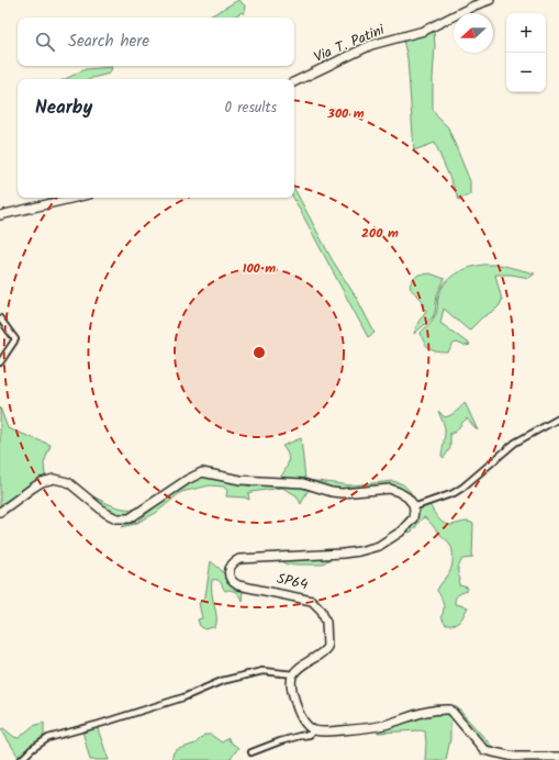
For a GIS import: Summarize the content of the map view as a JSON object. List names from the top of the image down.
{
  "streets": {
    "street": ["Via T. Patini", "SP64"]
  },
  "north": "left",
  "page": {
    "map_buttons": ["+", "−"],
    "search": "Search here",
    "heading": ["Nearby", "0 results"]
  },
  "rings": ["300 m", "200 m", "100 m"]
}
